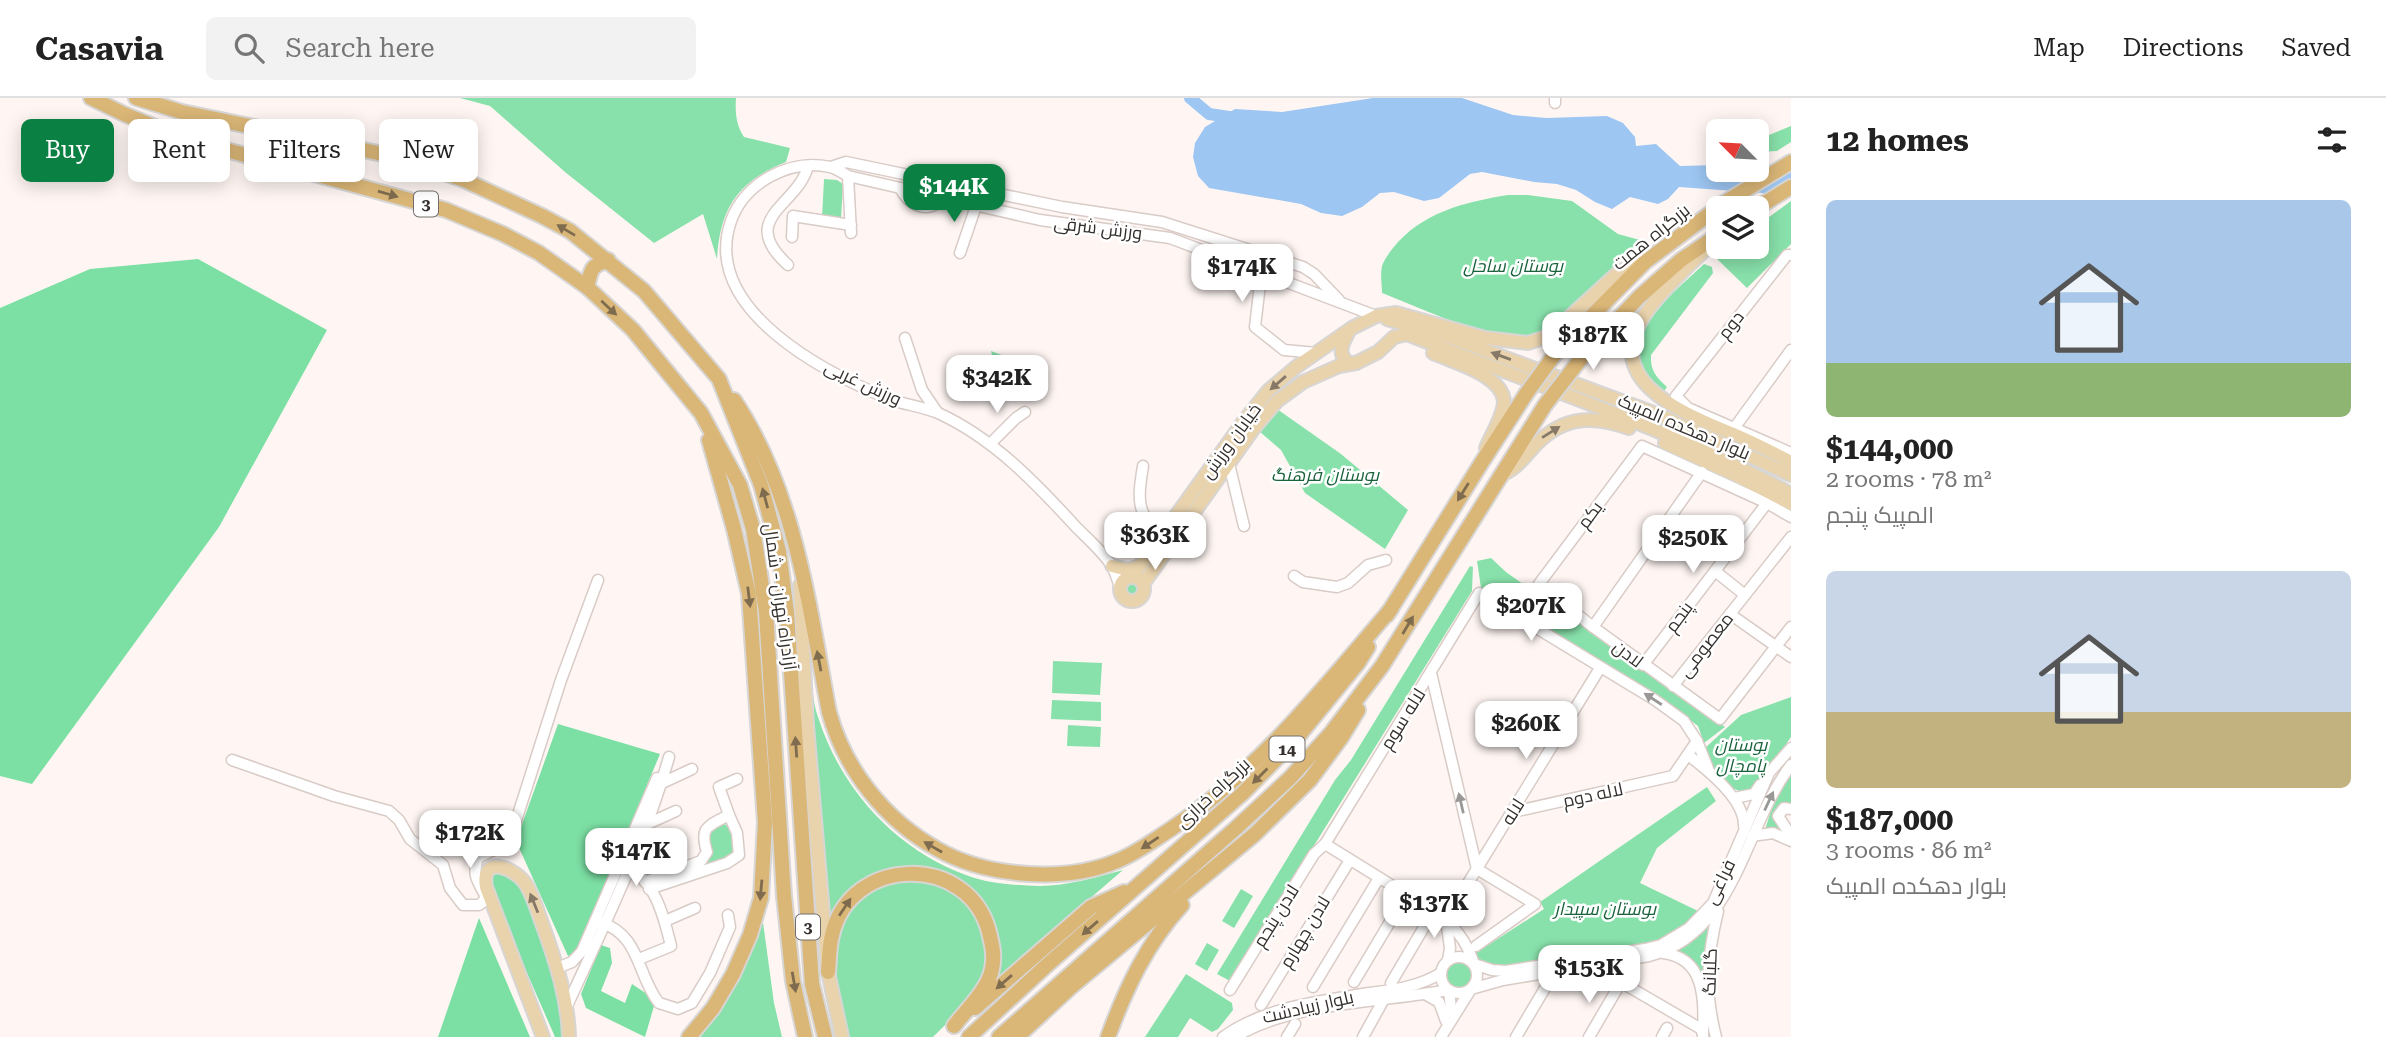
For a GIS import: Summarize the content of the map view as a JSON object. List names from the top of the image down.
{
  "streets": {
    "highway": [
      "3",
      "بزرگراه همت",
      "آزادراه تهران - شمال",
      "14",
      "بزرگراه خرازی"
    ],
    "main road": ["بلوار دهکده المپیک", "خیابان ورزش"],
    "street": [
      "ورزش شرقی",
      "دوم",
      "ورزش غربی",
      "یکم",
      "پنجم",
      "معصومی",
      "لادن",
      "لاله سوم",
      "لاله دوم",
      "لاله",
      "فراغی",
      "لادن پنجم",
      "لادن چهارم",
      "گلبانگ",
      "بلوار زیبادشت"
    ]
  },
  "crossings": [
    ["ورزش شرقی", "ورزش غربی"],
    ["ورزش شرقی", "بلوار دهکده المپیک"],
    ["ورزش شرقی", "خیابان ورزش"],
    ["بزرگراه همت", "14"],
    ["بزرگراه همت", "بزرگراه خرازی"],
    ["ورزش غربی", "خیابان ورزش"],
    ["بلوار دهکده المپیک", "خیابان ورزش"],
    ["یکم", "لادن"],
    ["پنجم", "لادن"],
    ["معصومی", "لادن"],
    ["لاله سوم", "لاله"],
    ["لاله سوم", "لادن پنجم"],
    ["لاله دوم", "لاله"],
    ["فراغی", "گلبانگ"]
  ],
  "parks": [
    "بوستان ساحل",
    "بوستان فرهنگ",
    "بوستان پامچال",
    "بوستان سپیدار"
  ],
  "north": "top left",
  "page": {
    "header": "Casavia",
    "search": "Search here",
    "nav": ["Map", "Directions", "Saved"],
    "heading": "12 homes",
    "chip": [
      "Buy",
      "Rent",
      "Filters",
      "New"
    ],
    "price": [
      "$144K",
      "$174K",
      "$187K",
      "$342K",
      "$363K",
      "$250K",
      "$207K",
      "$260K",
      "$172K",
      "$147K",
      "$137K",
      "$153K"
    ],
    "list": [
      {
        "name": "$144,000",
        "note": "2 rooms · 78 m² · المپیک پنجم"
      },
      {
        "name": "$187,000",
        "note": "3 rooms · 86 m² · بلوار دهکده المپیک"
      }
    ]
  }
}
